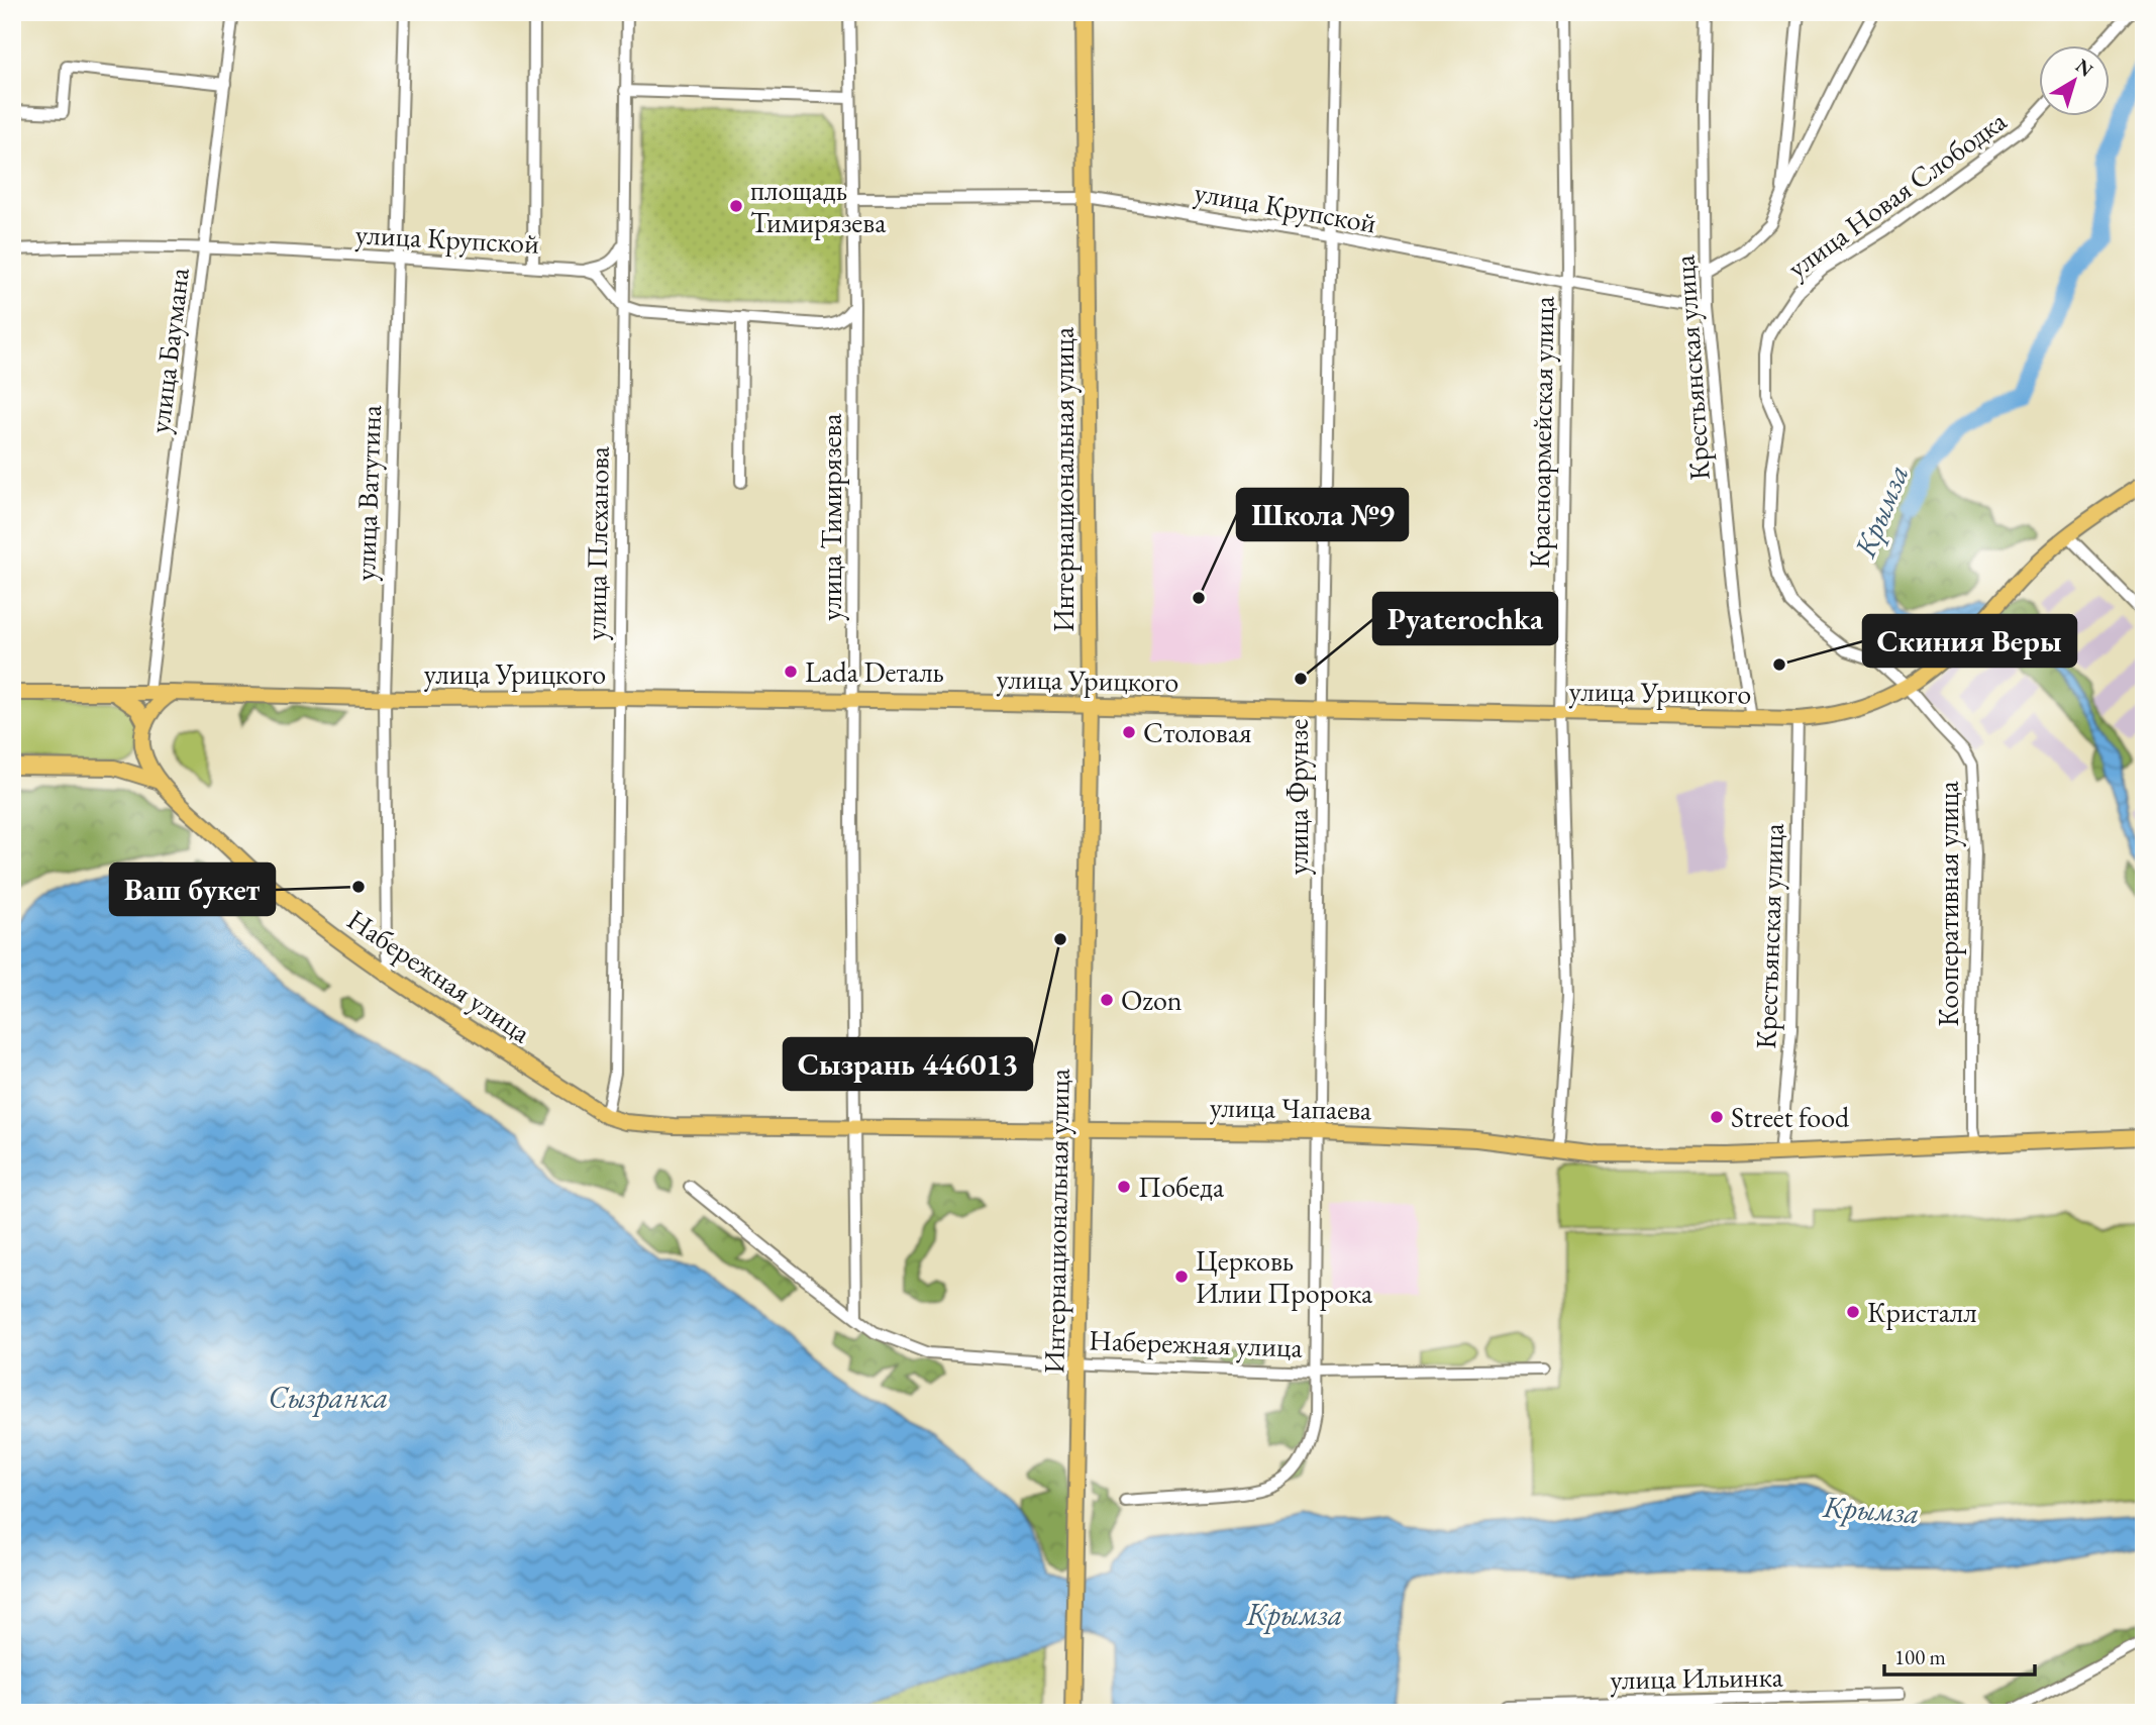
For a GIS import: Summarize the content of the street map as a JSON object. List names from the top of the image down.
{
  "streets": {
    "main road": [
      "Интернациональная улица",
      "улица Урицкого",
      "Набережная улица",
      "улица Чапаева"
    ],
    "street": [
      "улица Новая Слободка",
      "улица Крупской",
      "улица Баумана",
      "Крестьянская улица",
      "Красноармейская улица",
      "улица Ватутина",
      "улица Тимирязева",
      "улица Плеханова",
      "улица Фрунзе",
      "Кооперативная улица",
      "улица Ильинка"
    ]
  },
  "crossings": [
    ["улица Новая Слободка", "улица Урицкого"],
    ["улица Новая Слободка", "Кооперативная улица"],
    ["улица Крупской", "улица Баумана"],
    ["улица Крупской", "Крестьянская улица"],
    ["улица Крупской", "Красноармейская улица"],
    ["улица Крупской", "Интернациональная улица"],
    ["улица Крупской", "улица Ватутина"],
    ["улица Крупской", "улица Тимирязева"],
    ["улица Крупской", "улица Фрунзе"],
    ["улица Баумана", "улица Урицкого"],
    ["Крестьянская улица", "улица Урицкого"],
    ["Крестьянская улица", "улица Чапаева"],
    ["Красноармейская улица", "улица Урицкого"],
    ["Красноармейская улица", "улица Чапаева"],
    ["Интернациональная улица", "улица Урицкого"],
    ["Интернациональная улица", "Набережная улица"],
    ["Интернациональная улица", "улица Чапаева"],
    ["улица Ватутина", "улица Урицкого"],
    ["улица Ватутина", "Набережная улица"],
    ["улица Тимирязева", "улица Урицкого"],
    ["улица Тимирязева", "Набережная улица"],
    ["улица Тимирязева", "улица Чапаева"],
    ["улица Плеханова", "улица Урицкого"],
    ["улица Плеханова", "Набережная улица"],
    ["улица Плеханова", "улица Чапаева"],
    ["улица Урицкого", "улица Фрунзе"],
    ["улица Урицкого", "Кооперативная улица"],
    ["улица Фрунзе", "Набережная улица"],
    ["улица Фрунзе", "улица Чапаева"],
    ["Кооперативная улица", "улица Чапаева"],
    ["Набережная улица", "улица Чапаева"]
  ],
  "water": ["Крымза", "Сызранка"],
  "places": [
    "площадь Тимирязева",
    "Школа №9",
    "Скиния Веры",
    "Lada Dеталь",
    "Pyaterochka",
    "Столовая",
    "Ваш букет",
    "Сызрань 446013",
    "Ozon",
    "Street food",
    "Победа",
    "Церковь Илии Пророка",
    "Кристалл"
  ],
  "scale_bar": "100 m",
  "north": "top right"
}
